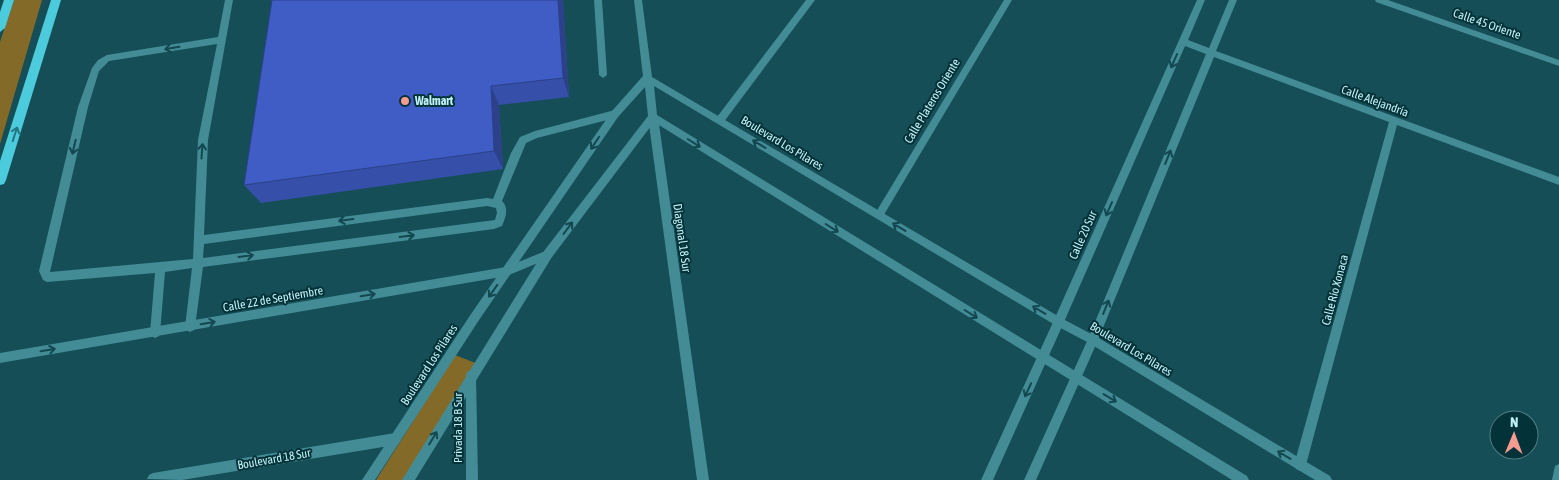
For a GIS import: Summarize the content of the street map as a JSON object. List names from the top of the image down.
{
  "streets": {
    "street": [
      "Calle 45 Oriente",
      "Calle Plateros Oriente",
      "Calle Alejandría",
      "Boulevard Los Pilares",
      "Calle 20 Sur",
      "Diagonal 18 Sur",
      "Calle Río Xonaca",
      "Calle 22 de Septiembre",
      "Privada 18 B Sur",
      "Boulevard 18 Sur"
    ]
  },
  "crossings": [
    ["Calle Plateros Oriente", "Boulevard Los Pilares"],
    ["Calle Alejandría", "Calle 20 Sur"],
    ["Calle Alejandría", "Calle Río Xonaca"],
    ["Boulevard Los Pilares", "Calle 20 Sur"],
    ["Boulevard Los Pilares", "Diagonal 18 Sur"],
    ["Boulevard Los Pilares", "Calle Río Xonaca"],
    ["Boulevard Los Pilares", "Calle 22 de Septiembre"],
    ["Boulevard Los Pilares", "Boulevard 18 Sur"]
  ],
  "places": ["Walmart"],
  "north": "top"
}
